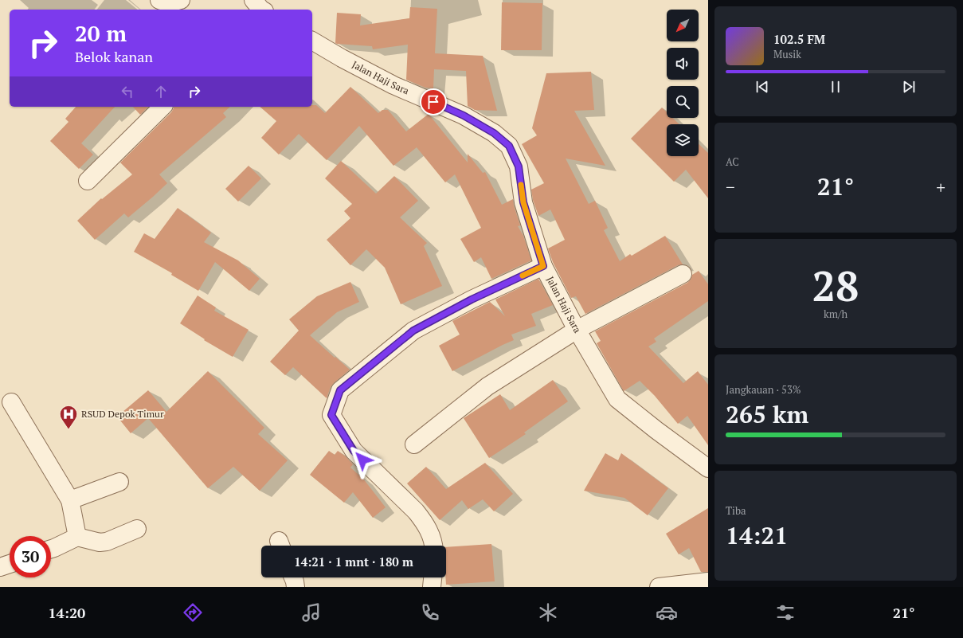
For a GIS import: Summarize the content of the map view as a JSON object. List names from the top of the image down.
{
  "streets": {
    "street": ["Jalan Haji Sara"]
  },
  "places": {
    "hospital": ["RSUD Depok Timur"]
  },
  "north": "bottom left",
  "page": {
    "turn": ["20 m", "Belok kanan"],
    "song": ["102.5 FM", "Musik"],
    "tile": [
      "AC",
      ["28", "km/h"],
      ["Jangkauan · 53%", "265 km"],
      ["Tiba", "14:21"]
    ],
    "heat": ["−", "21°", "+"],
    "limit": "30",
    "trip": "14:21 · 1 mnt · 180 m",
    "tabs": ["14:20", "21°"]
  }
}
